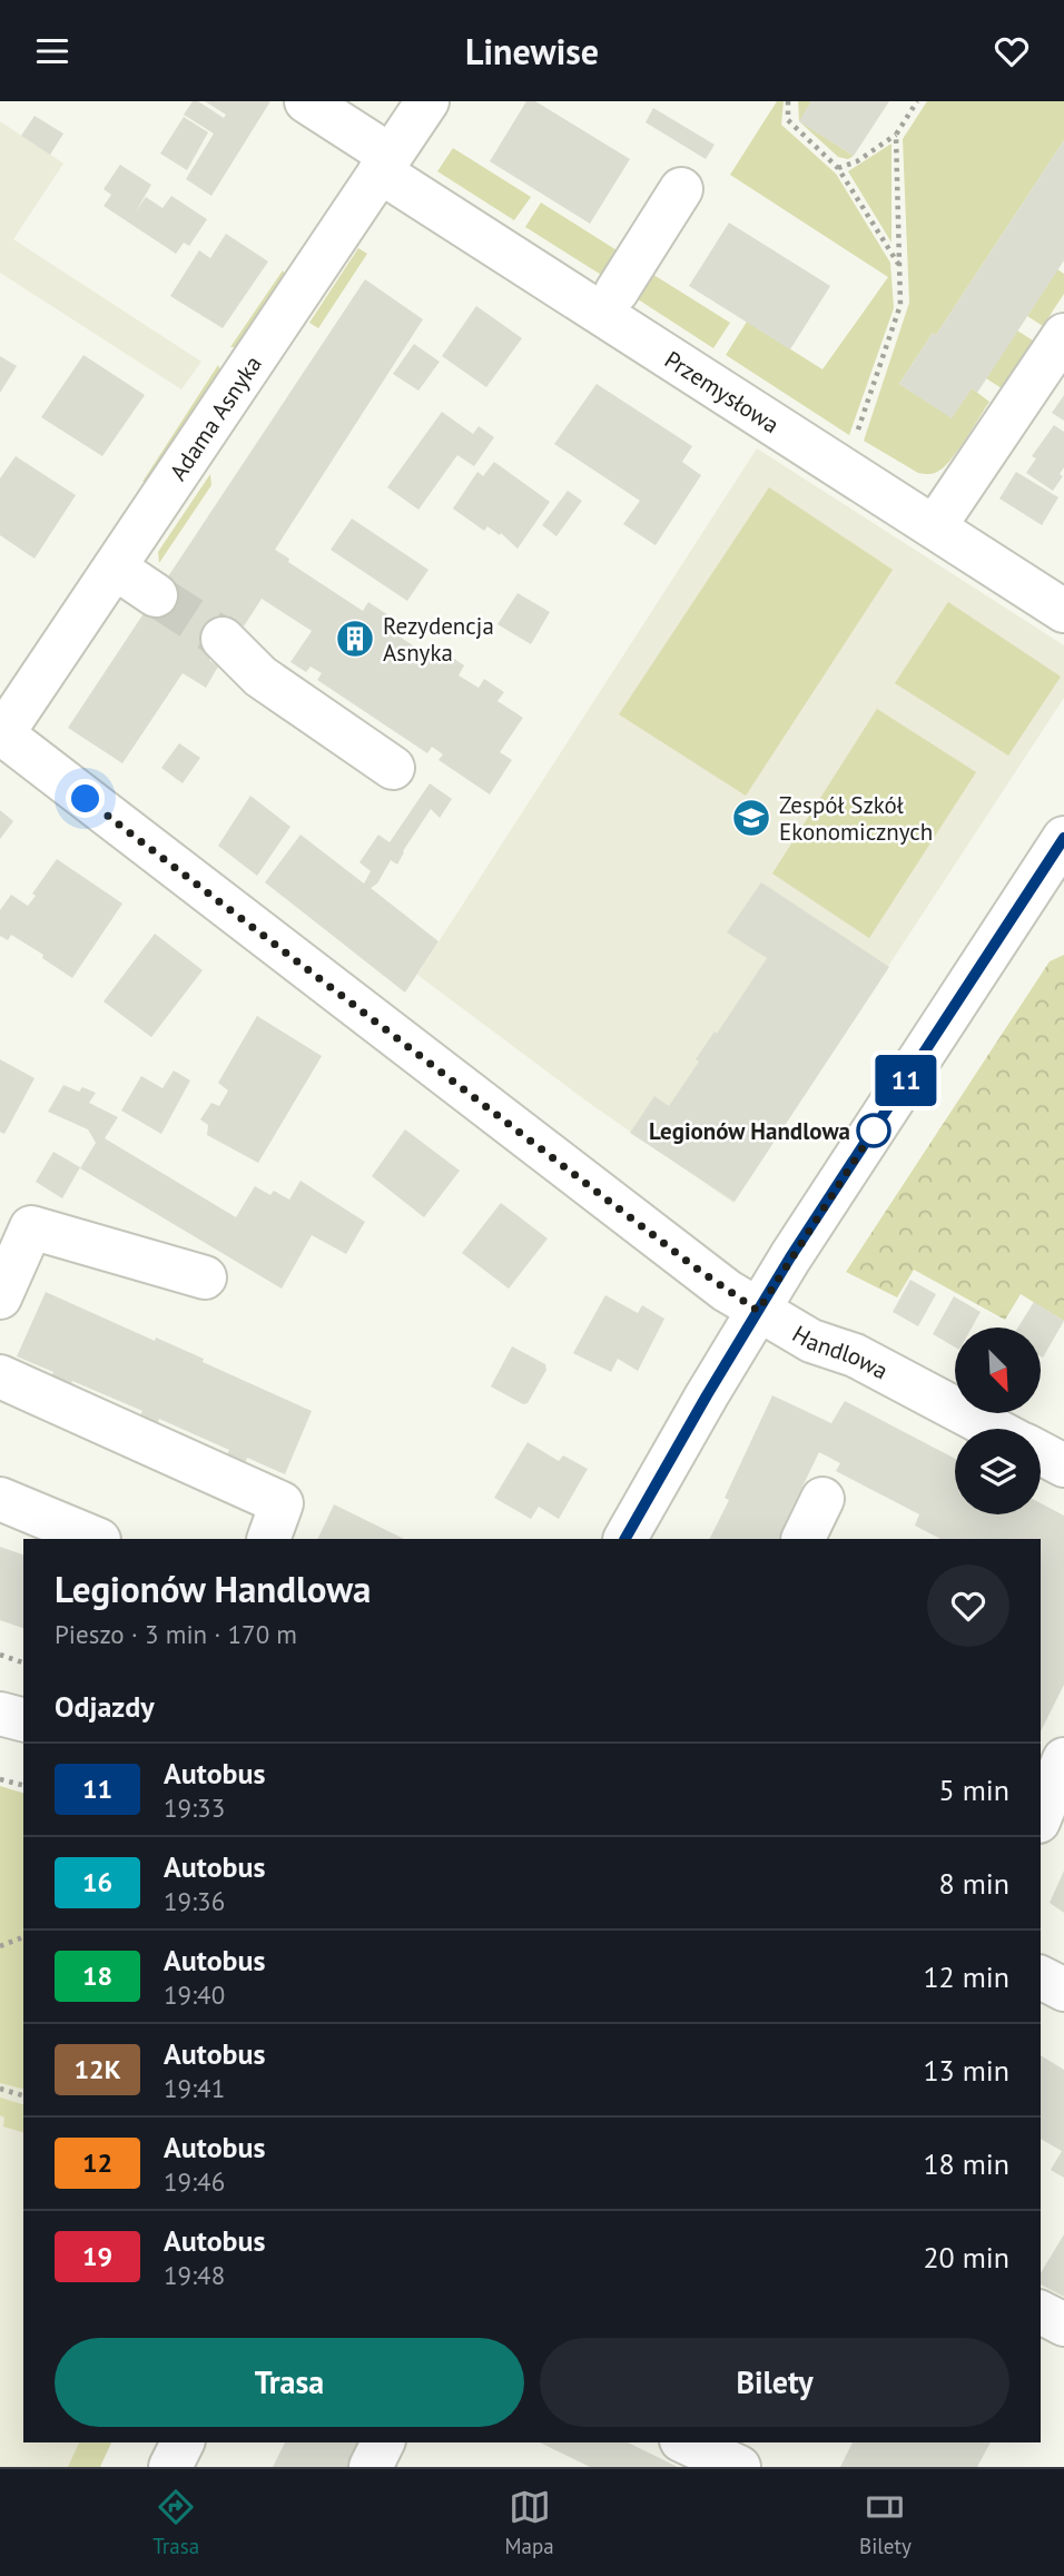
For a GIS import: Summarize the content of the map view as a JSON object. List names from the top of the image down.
{
  "streets": {
    "street": ["Przemysłowa", "Adama Asnyka", "Handlowa"]
  },
  "crossings": [
    ["Przemysłowa", "Adama Asnyka"],
    ["Adama Asnyka", "Handlowa"]
  ],
  "places": {
    "building": ["Rezydencja Asnyka"],
    "school or university": ["Zespół Szkół Ekonomicznych"],
    "other": ["Legionów Handlowa"]
  },
  "lines": ["bus line 11"],
  "north": "bottom right",
  "page": {
    "header": "Linewise",
    "on_map": "11",
    "heading": [
      ["Legionów Handlowa", "Pieszo · 3 min · 170 m"],
      "Odjazdy"
    ],
    "list": [
      {
        "mark": "11",
        "name": "Autobus",
        "note": "19:33",
        "value": "5 min"
      },
      {
        "mark": "16",
        "name": "Autobus",
        "note": "19:36",
        "value": "8 min"
      },
      {
        "mark": "18",
        "name": "Autobus",
        "note": "19:40",
        "value": "12 min"
      },
      {
        "mark": "12K",
        "name": "Autobus",
        "note": "19:41",
        "value": "13 min"
      },
      {
        "mark": "12",
        "name": "Autobus",
        "note": "19:46",
        "value": "18 min"
      },
      {
        "mark": "19",
        "name": "Autobus",
        "note": "19:48",
        "value": "20 min"
      }
    ],
    "buttons": ["Trasa", "Bilety"],
    "tabs": ["Trasa", "Mapa", "Bilety"]
  }
}
